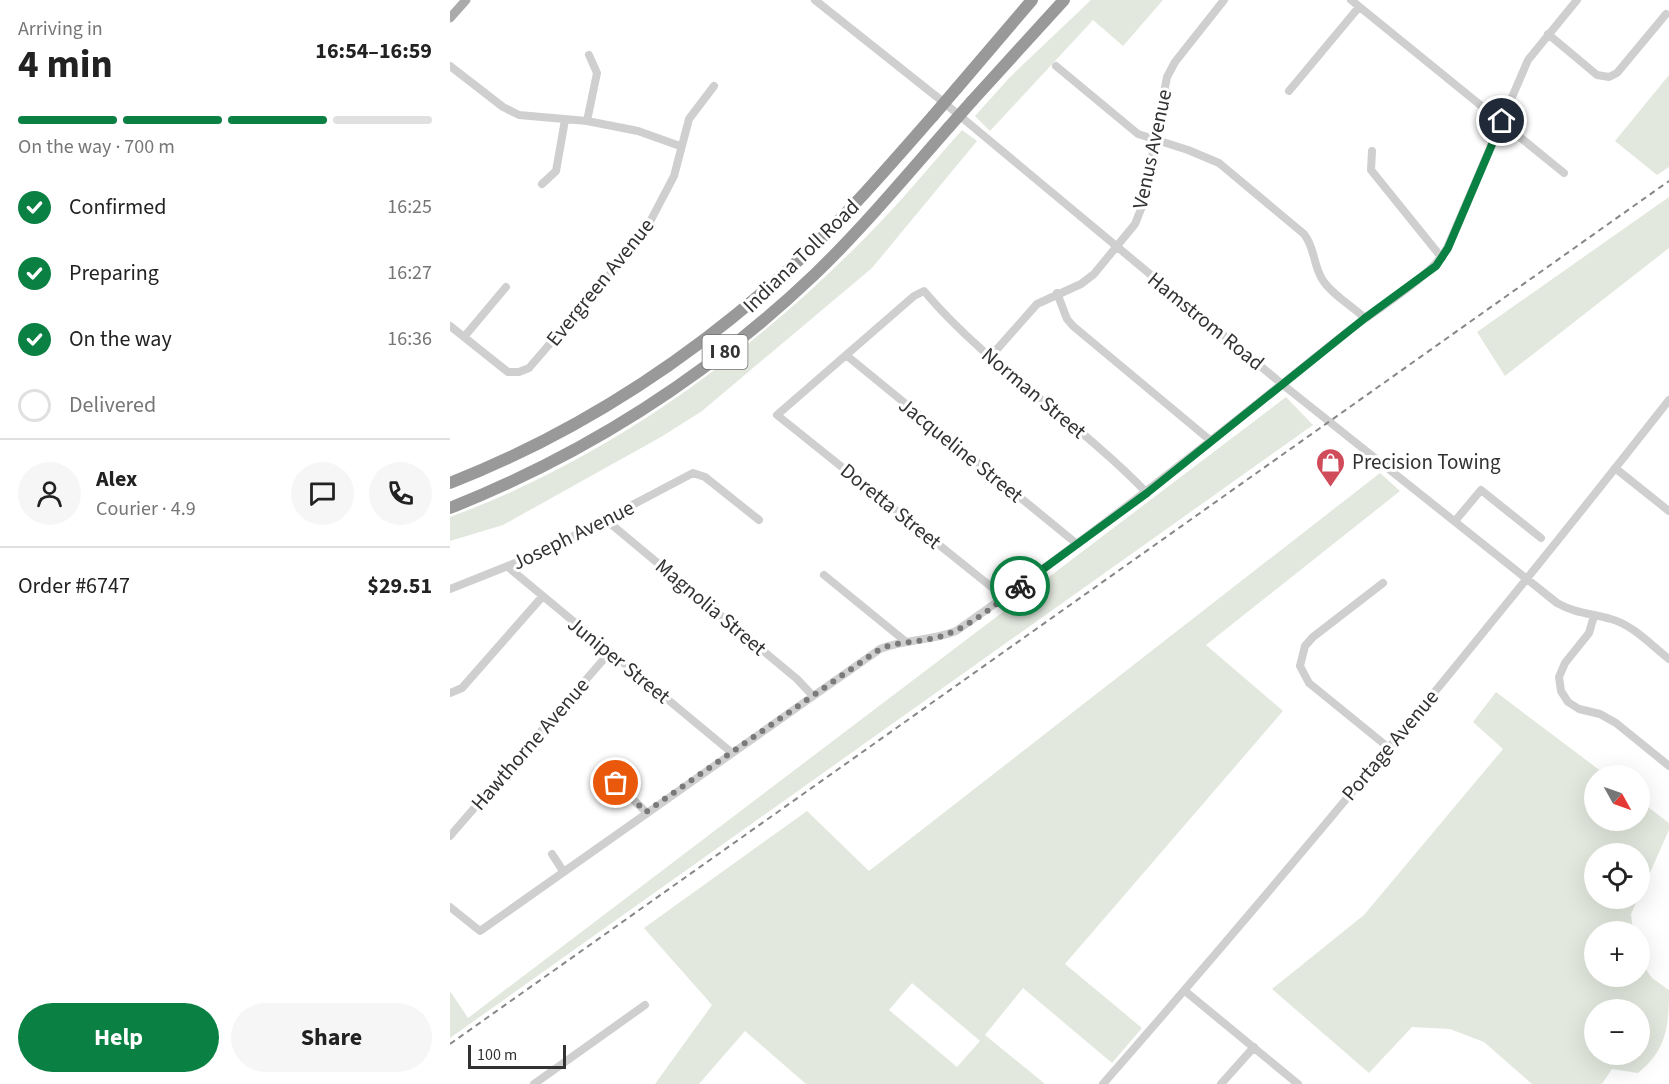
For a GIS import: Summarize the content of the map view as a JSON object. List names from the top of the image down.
{
  "streets": {
    "highway": ["Indiana Toll Road", "I 80"],
    "street": [
      "Venus Avenue",
      "Evergreen Avenue",
      "Hamstrom Road",
      "Norman Street",
      "Jacqueline Street",
      "Doretta Street",
      "Joseph Avenue",
      "Magnolia Street",
      "Juniper Street",
      "Hawthorne Avenue",
      "Portage Avenue"
    ]
  },
  "crossings": [
    ["Venus Avenue", "Hamstrom Road"],
    ["Venus Avenue", "Norman Street"],
    ["Hamstrom Road", "Portage Avenue"],
    ["Norman Street", "Jacqueline Street"],
    ["Norman Street", "Doretta Street"],
    ["Jacqueline Street", "Doretta Street"],
    ["Joseph Avenue", "Magnolia Street"],
    ["Joseph Avenue", "Juniper Street"],
    ["Juniper Street", "Hawthorne Avenue"]
  ],
  "places": {
    "shop": ["Precision Towing"]
  },
  "scale_bar": "100 m",
  "north": "bottom right",
  "page": {
    "heading": ["4 min", "Arriving in", "16:54–16:59"],
    "panel": [
      "Alex",
      "Courier · 4.9",
      "Order #6747",
      "$29.51"
    ],
    "bar": "On the way · 700 m",
    "list": [
      ["Confirmed", "16:25"],
      ["Preparing", "16:27"],
      ["On the way", "16:36"],
      "Delivered"
    ],
    "map_buttons": ["+", "−"],
    "buttons": ["Help", "Share"],
    "scale": "100 m"
  }
}
